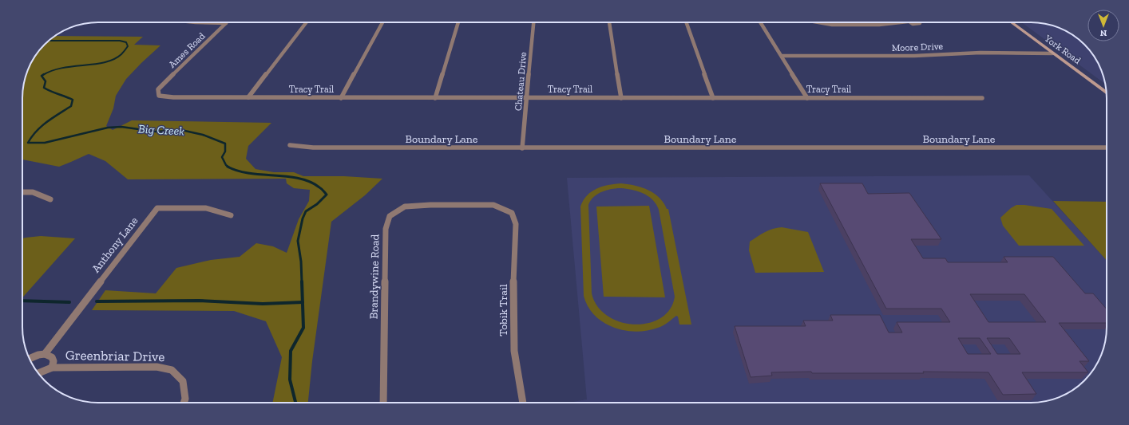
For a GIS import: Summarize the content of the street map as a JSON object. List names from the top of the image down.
{
  "streets": {
    "main road": ["York Road"],
    "street": [
      "Moore Drive",
      "Ames Road",
      "Chateau Drive",
      "Tracy Trail",
      "Boundary Lane",
      "Anthony Lane",
      "Brandywine Road",
      "Tobik Trail",
      "Greenbriar Drive"
    ]
  },
  "crossings": [
    ["Moore Drive", "York Road"],
    ["Ames Road", "Tracy Trail"],
    ["Chateau Drive", "Tracy Trail"],
    ["Chateau Drive", "Boundary Lane"],
    ["Brandywine Road", "Tobik Trail"]
  ],
  "water": ["Big Creek"],
  "north": "bottom"
}
